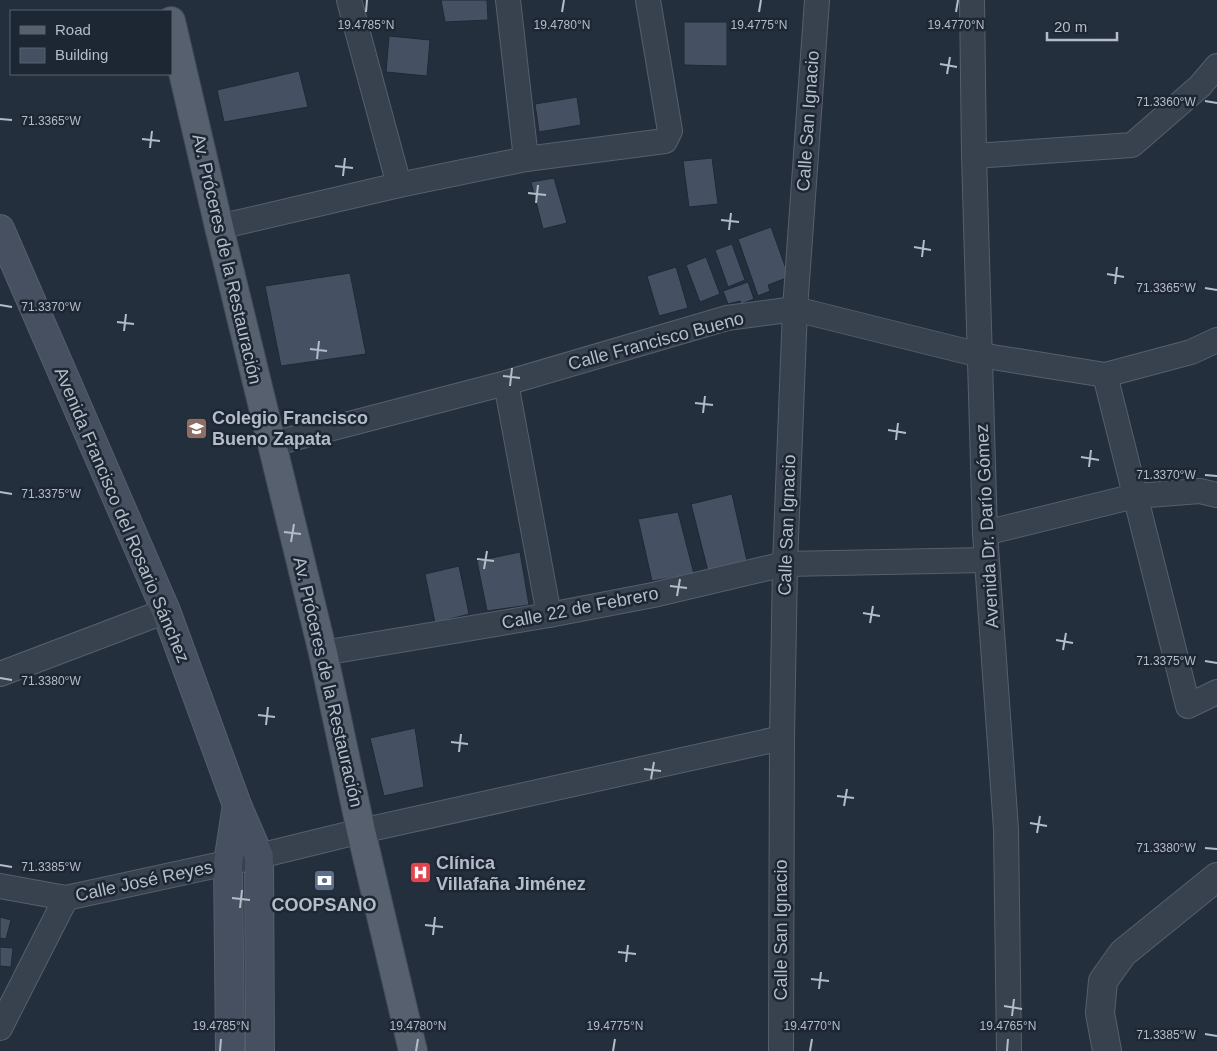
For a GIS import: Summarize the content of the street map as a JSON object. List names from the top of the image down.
{
  "streets": {
    "main road": ["Av. Próceres de la Restauración", "Avenida Francisco del Rosario Sánchez"],
    "street": [
      "Calle San Ignacio",
      "Calle Francisco Bueno",
      "Avenida Dr. Darío Gómez",
      "Calle 22 de Febrero",
      "Calle José Reyes"
    ]
  },
  "crossings": [
    ["Calle San Ignacio", "Calle Francisco Bueno"],
    ["Calle San Ignacio", "Calle 22 de Febrero"],
    ["Calle San Ignacio", "Calle José Reyes"],
    ["Av. Próceres de la Restauración", "Calle Francisco Bueno"],
    ["Av. Próceres de la Restauración", "Calle 22 de Febrero"],
    ["Av. Próceres de la Restauración", "Calle José Reyes"],
    ["Calle Francisco Bueno", "Avenida Dr. Darío Gómez"],
    ["Avenida Francisco del Rosario Sánchez", "Calle José Reyes"],
    ["Avenida Dr. Darío Gómez", "Calle 22 de Febrero"]
  ],
  "places": {
    "school or university": ["Colegio Francisco Bueno Zapata"],
    "hospital": ["Clínica Villafaña Jiménez"],
    "bank": ["COOPSANO"]
  },
  "legend": ["Road", "Building"],
  "scale_bar": "20 m",
  "coordinates": [
    "19.4785°N",
    "19.4780°N",
    "19.4775°N",
    "19.4770°N",
    "71.3360°W",
    "71.3365°W",
    "71.3370°W",
    "71.3375°W",
    "71.3380°W",
    "71.3385°W",
    "19.4765°N"
  ]
}
